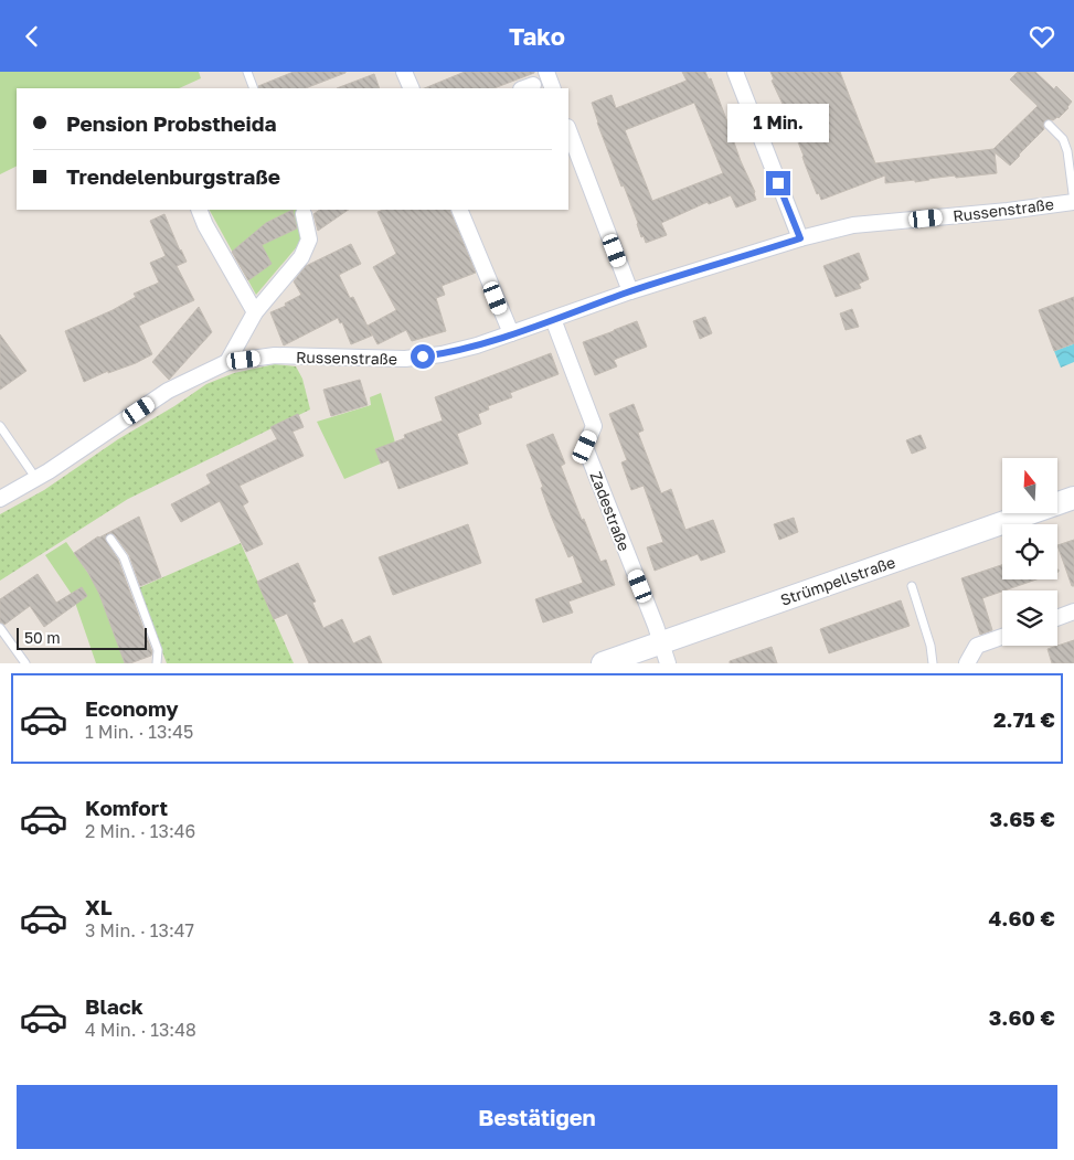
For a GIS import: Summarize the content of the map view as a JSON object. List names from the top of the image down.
{
  "streets": {
    "street": ["Russenstraße", "Zadestraße", "Strümpellstraße"]
  },
  "crossings": [
    ["Russenstraße", "Zadestraße"],
    ["Zadestraße", "Strümpellstraße"]
  ],
  "scale_bar": "50 m",
  "north": "top",
  "page": {
    "header": "Tako",
    "banner": ["Pension Probstheida", "Trendelenburgstraße"],
    "bubble": "1 Min.",
    "scale": "50 m",
    "list": [
      {
        "name": "Economy",
        "note": "1 Min. · 13:45",
        "value": "2.71 €"
      },
      {
        "name": "Komfort",
        "note": "2 Min. · 13:46",
        "value": "3.65 €"
      },
      {
        "name": "XL",
        "note": "3 Min. · 13:47",
        "value": "4.60 €"
      },
      {
        "name": "Black",
        "note": "4 Min. · 13:48",
        "value": "3.60 €"
      }
    ],
    "buttons": "Bestätigen"
  }
}
